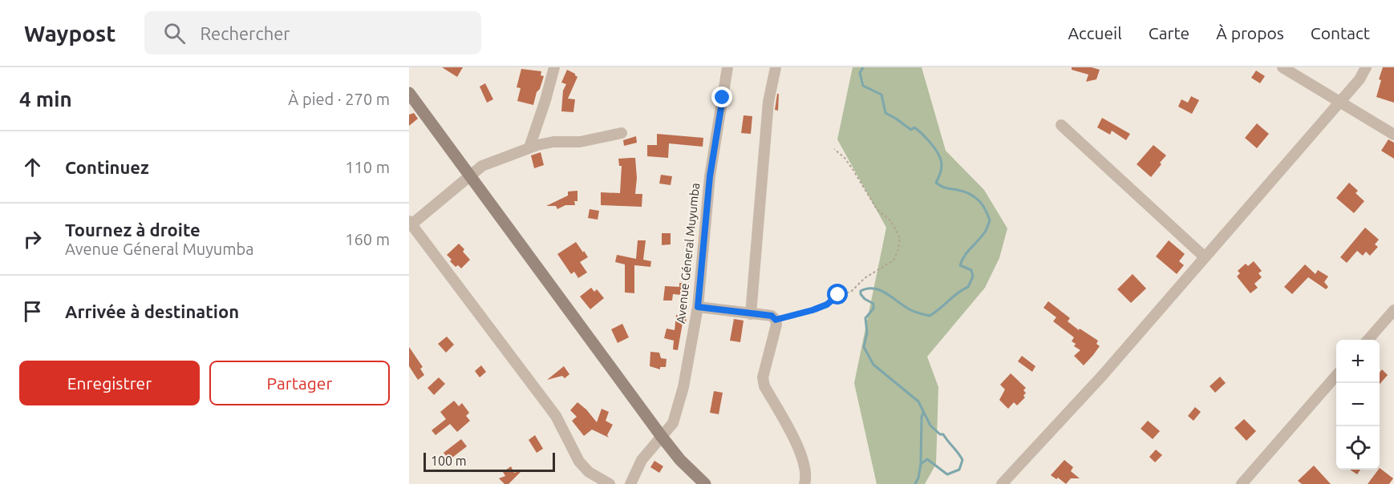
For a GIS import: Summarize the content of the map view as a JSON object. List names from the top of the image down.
{
  "streets": {
    "street": ["Avenue Géneral Muyumba"]
  },
  "scale_bar": "100 m",
  "page": {
    "header": "Waypost",
    "search": "Rechercher",
    "nav": [
      "Accueil",
      "Carte",
      "À propos",
      "Contact"
    ],
    "heading": ["4 min", "À pied · 270 m"],
    "list": [
      ["Continuez", "110 m"],
      ["Tournez à droite", "Avenue Géneral Muyumba", "160 m"],
      "Arrivée à destination"
    ],
    "map_buttons": ["+", "−"],
    "buttons": ["Enregistrer", "Partager"],
    "scale": "100 m"
  }
}
